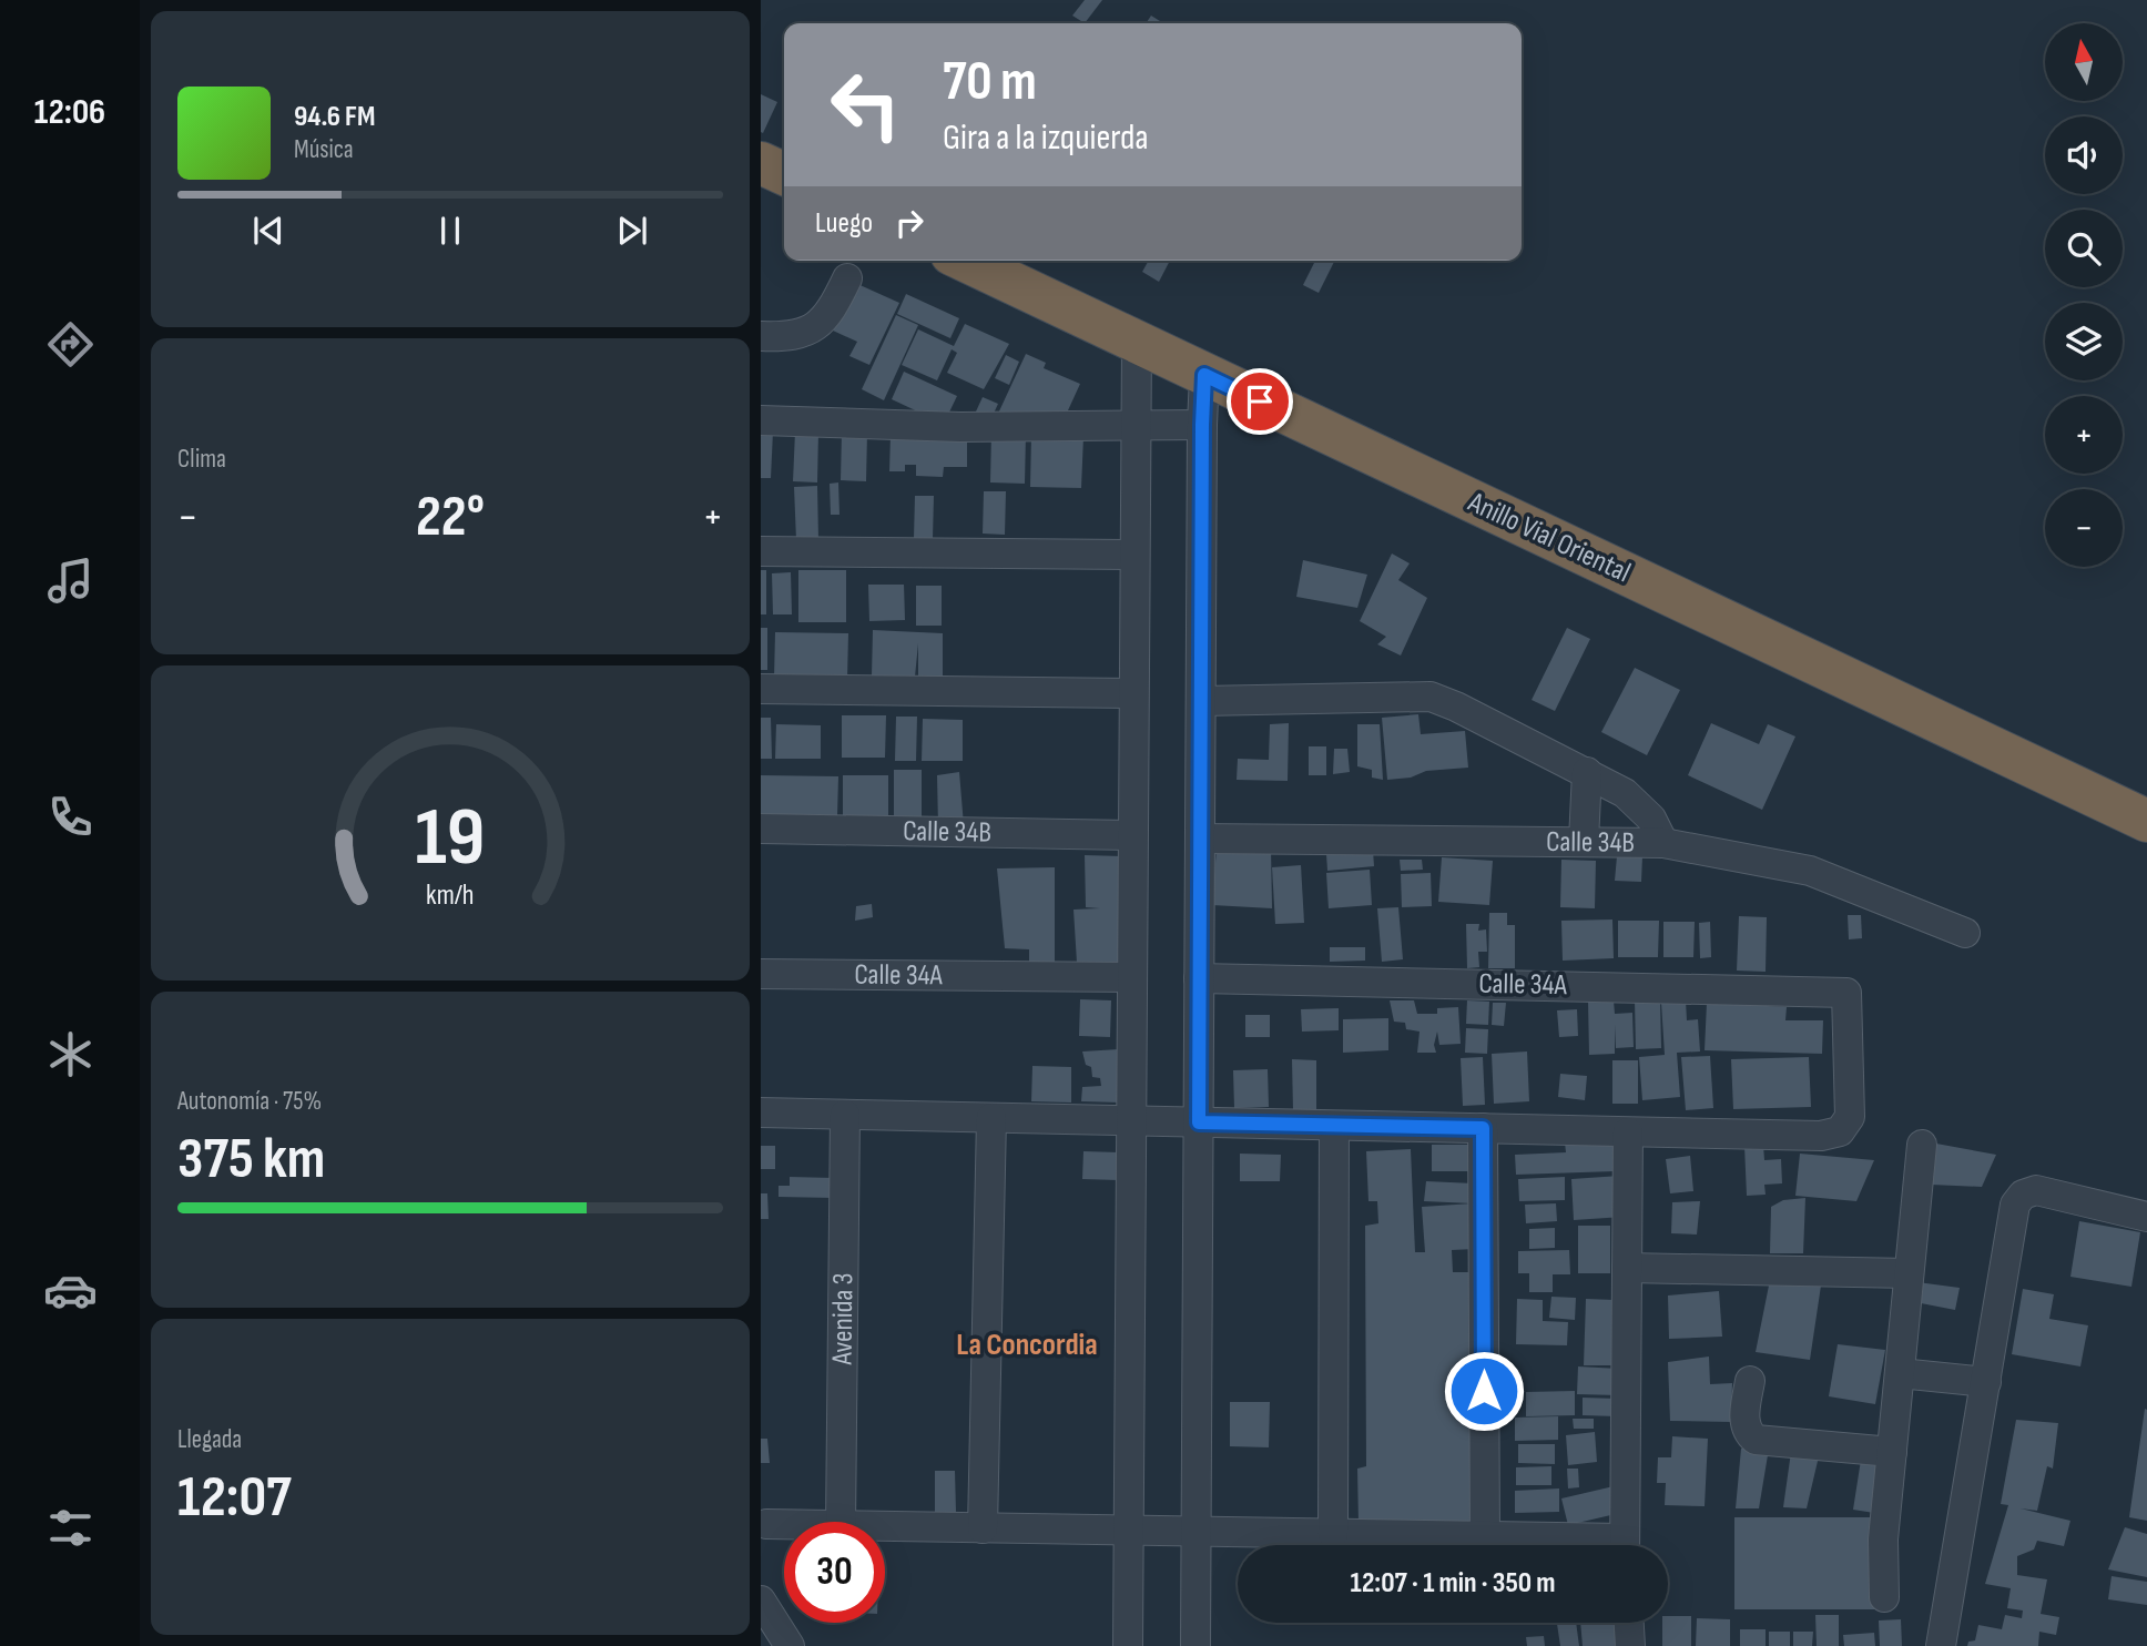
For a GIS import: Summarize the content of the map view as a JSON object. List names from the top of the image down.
{
  "streets": {
    "highway": ["Anillo Vial Oriental"],
    "street": ["Calle 34B", "Calle 34A", "Avenida 3"]
  },
  "districts": ["La Concordia"],
  "north": "top",
  "page": {
    "tabs": "12:06",
    "map_buttons": ["+", "−"],
    "turn": ["70 m", "Gira a la izquierda"],
    "song": ["94.6 FM", "Música"],
    "then": "Luego",
    "tile": [
      "Clima",
      ["Autonomía · 75%", "375 km"],
      ["Llegada", "12:07"]
    ],
    "heat": ["−", "22°", "+"],
    "limit": "30",
    "trip": "12:07 · 1 min · 350 m",
    "gauge": ["19", "km/h"]
  }
}
